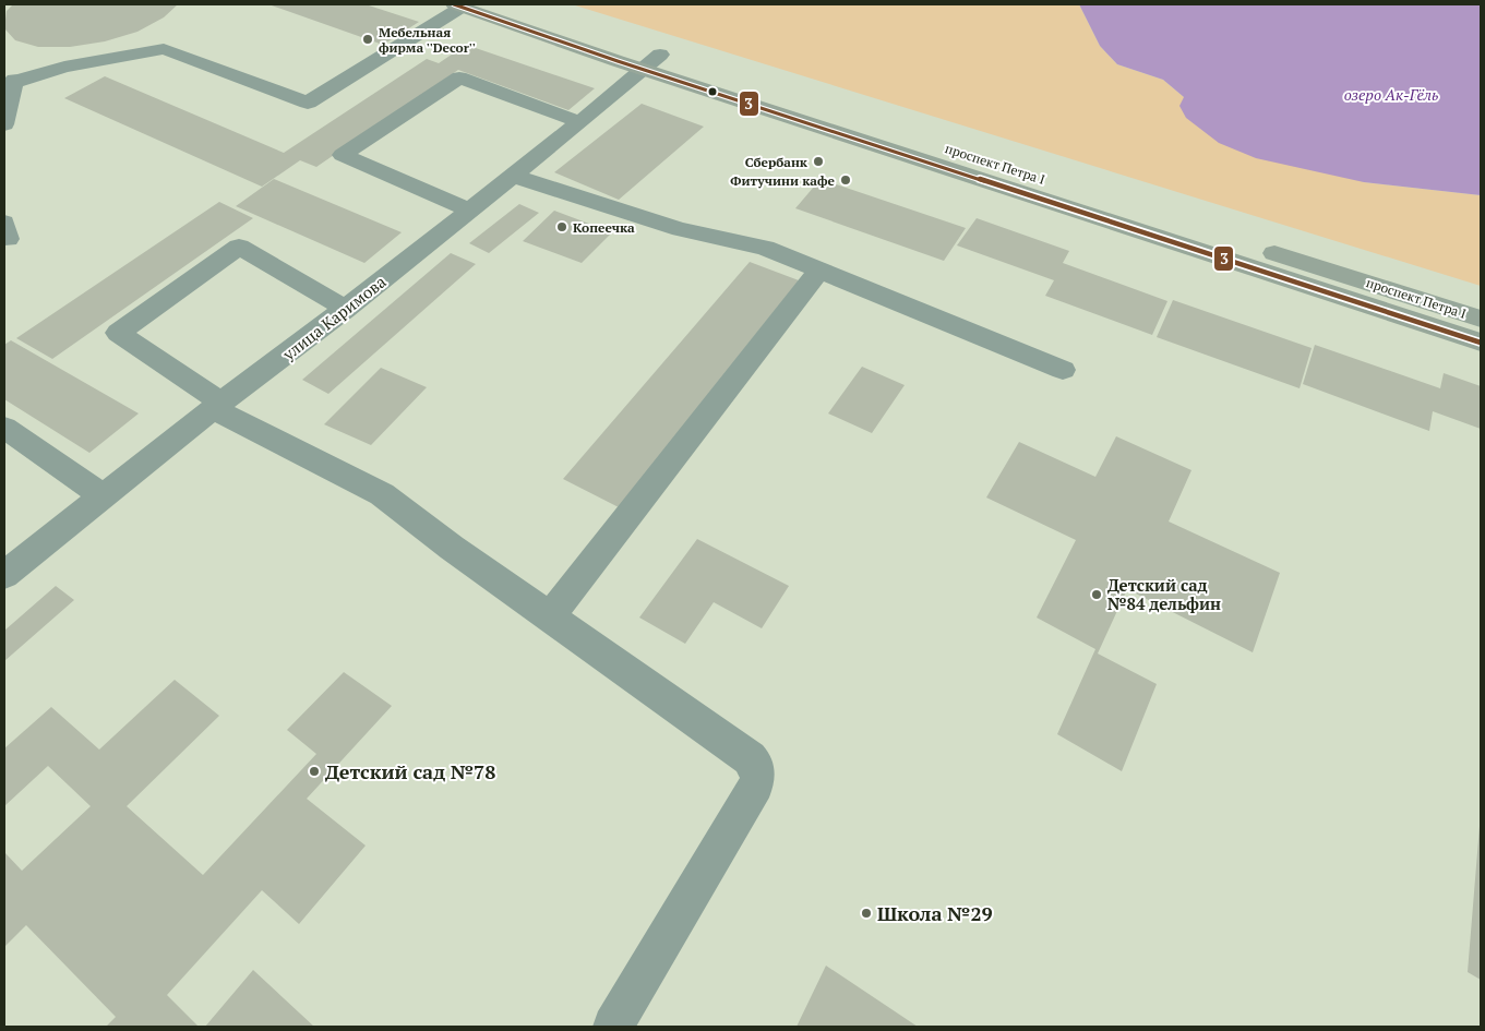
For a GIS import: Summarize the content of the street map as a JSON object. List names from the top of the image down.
{
  "streets": {
    "main road": ["проспект Петра I"],
    "street": ["улица Каримова"]
  },
  "crossings": [
    ["проспект Петра I", "улица Каримова"]
  ],
  "water": ["озеро Ак-Гёль"],
  "places": [
    "Мебельная фирма ''Decor''",
    "Сбербанк",
    "Фитучини кафе",
    "Копеечка",
    "Детский сад №84 дельфин",
    "Детский сад №78",
    "Школа №29"
  ],
  "lines": ["transit line 3"]
}
